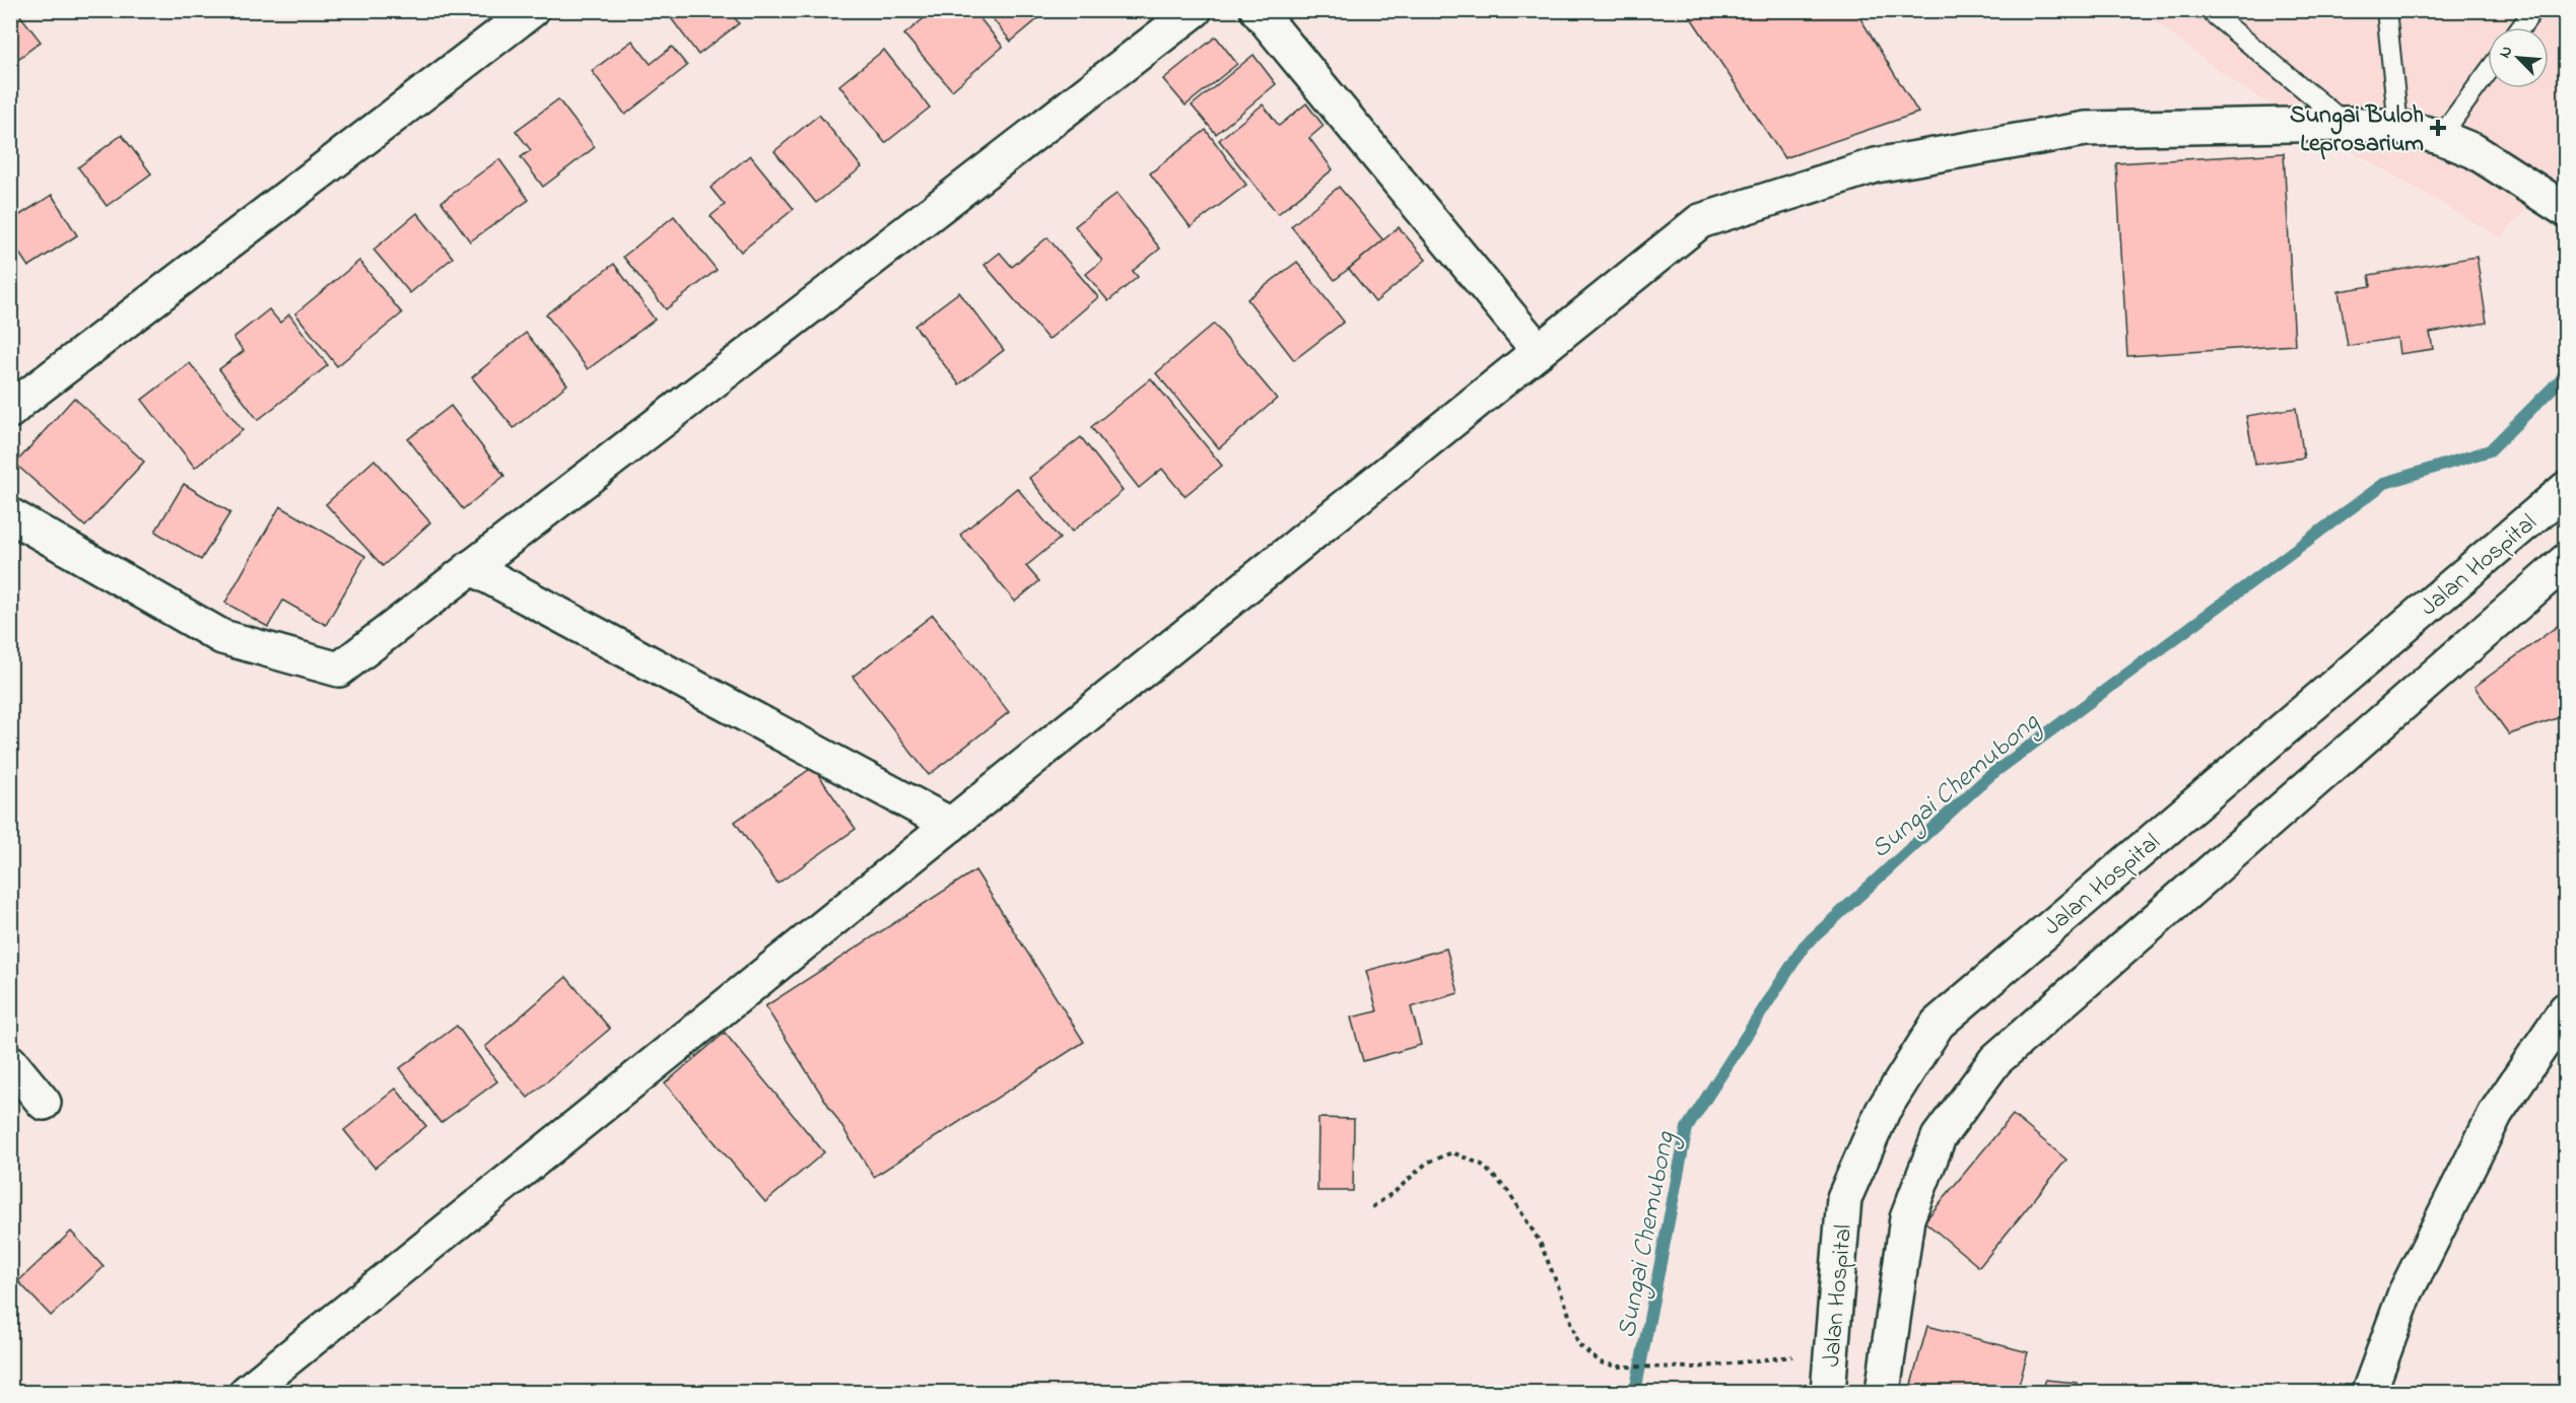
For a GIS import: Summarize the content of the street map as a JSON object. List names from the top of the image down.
{
  "streets": {
    "street": ["Jalan Hospital"]
  },
  "water": ["Sungai Chemubong"],
  "places": {
    "health": ["Sungai Buloh Leprosarium"]
  },
  "north": "top left"
}
